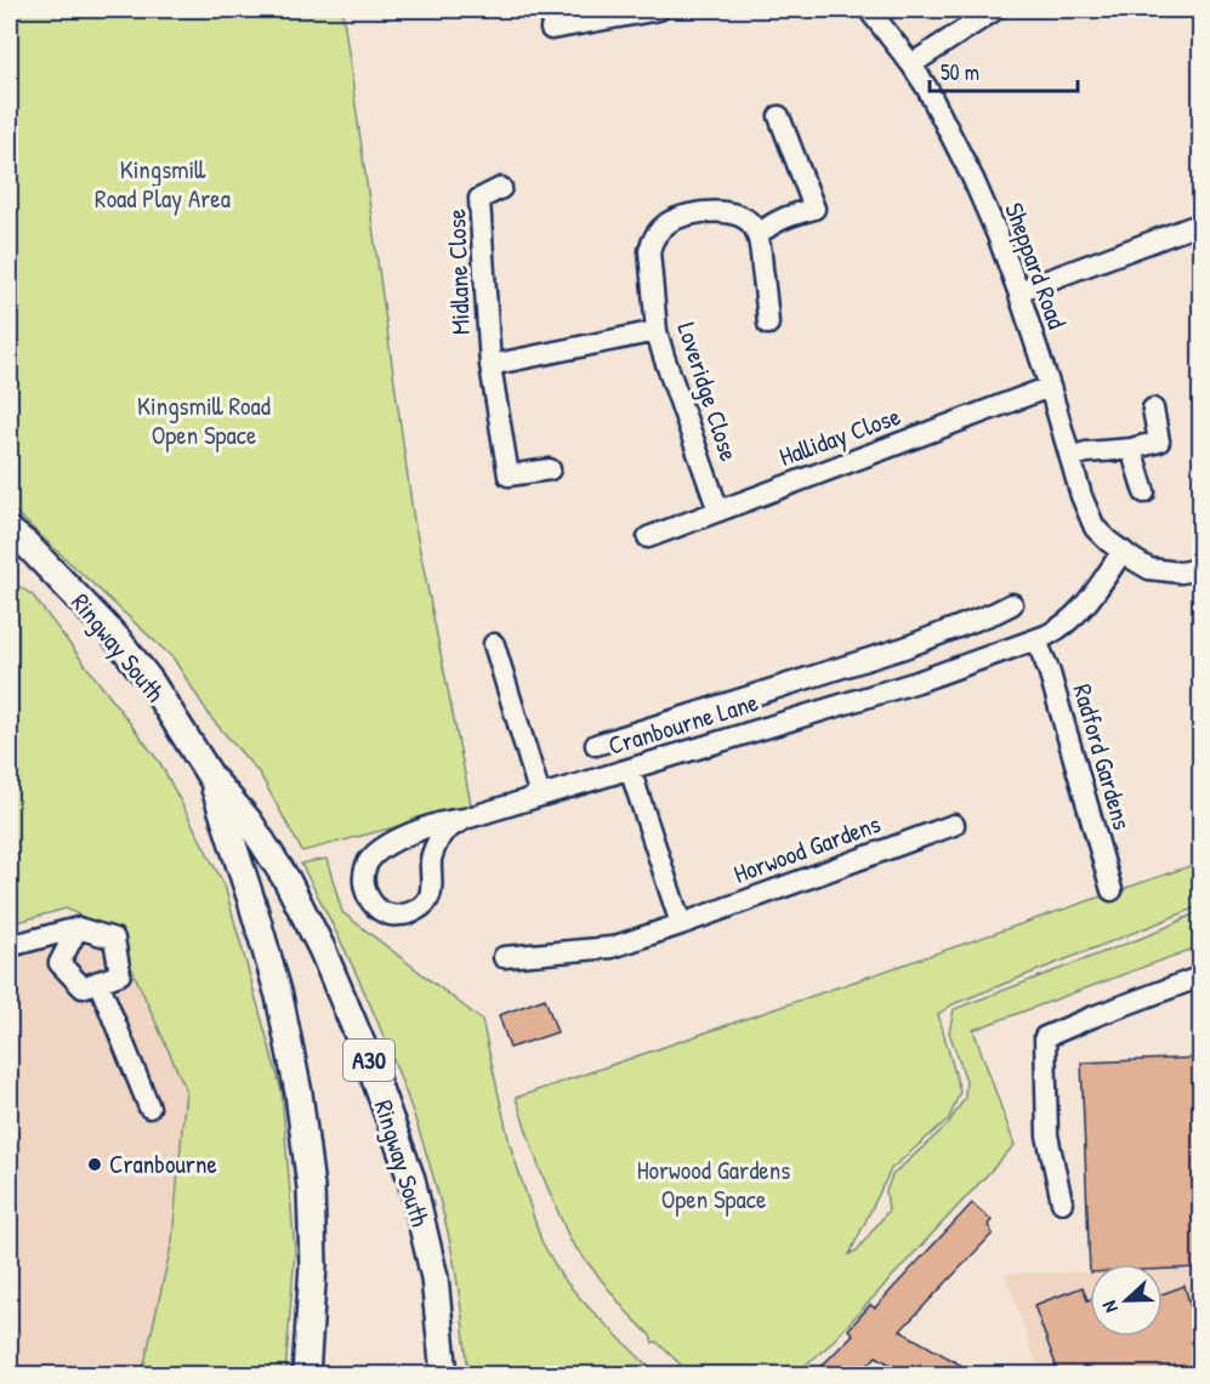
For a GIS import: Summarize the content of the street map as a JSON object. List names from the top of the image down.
{
  "streets": {
    "main road": ["Ringway South", "A30"],
    "street": [
      "Sheppard Road",
      "Midlane Close",
      "Loveridge Close",
      "Halliday Close",
      "Cranbourne Lane",
      "Radford Gardens",
      "Horwood Gardens"
    ]
  },
  "crossings": [
    ["Sheppard Road", "Halliday Close"],
    ["Sheppard Road", "Cranbourne Lane"],
    ["Midlane Close", "Loveridge Close"],
    ["Loveridge Close", "Halliday Close"],
    ["Cranbourne Lane", "Radford Gardens"]
  ],
  "parks": ["Kingsmill Road Play Area", "Kingsmill Road Open Space", "Horwood Gardens Open Space"],
  "places": ["Cranbourne"],
  "scale_bar": "50 m",
  "north": "left"
}
